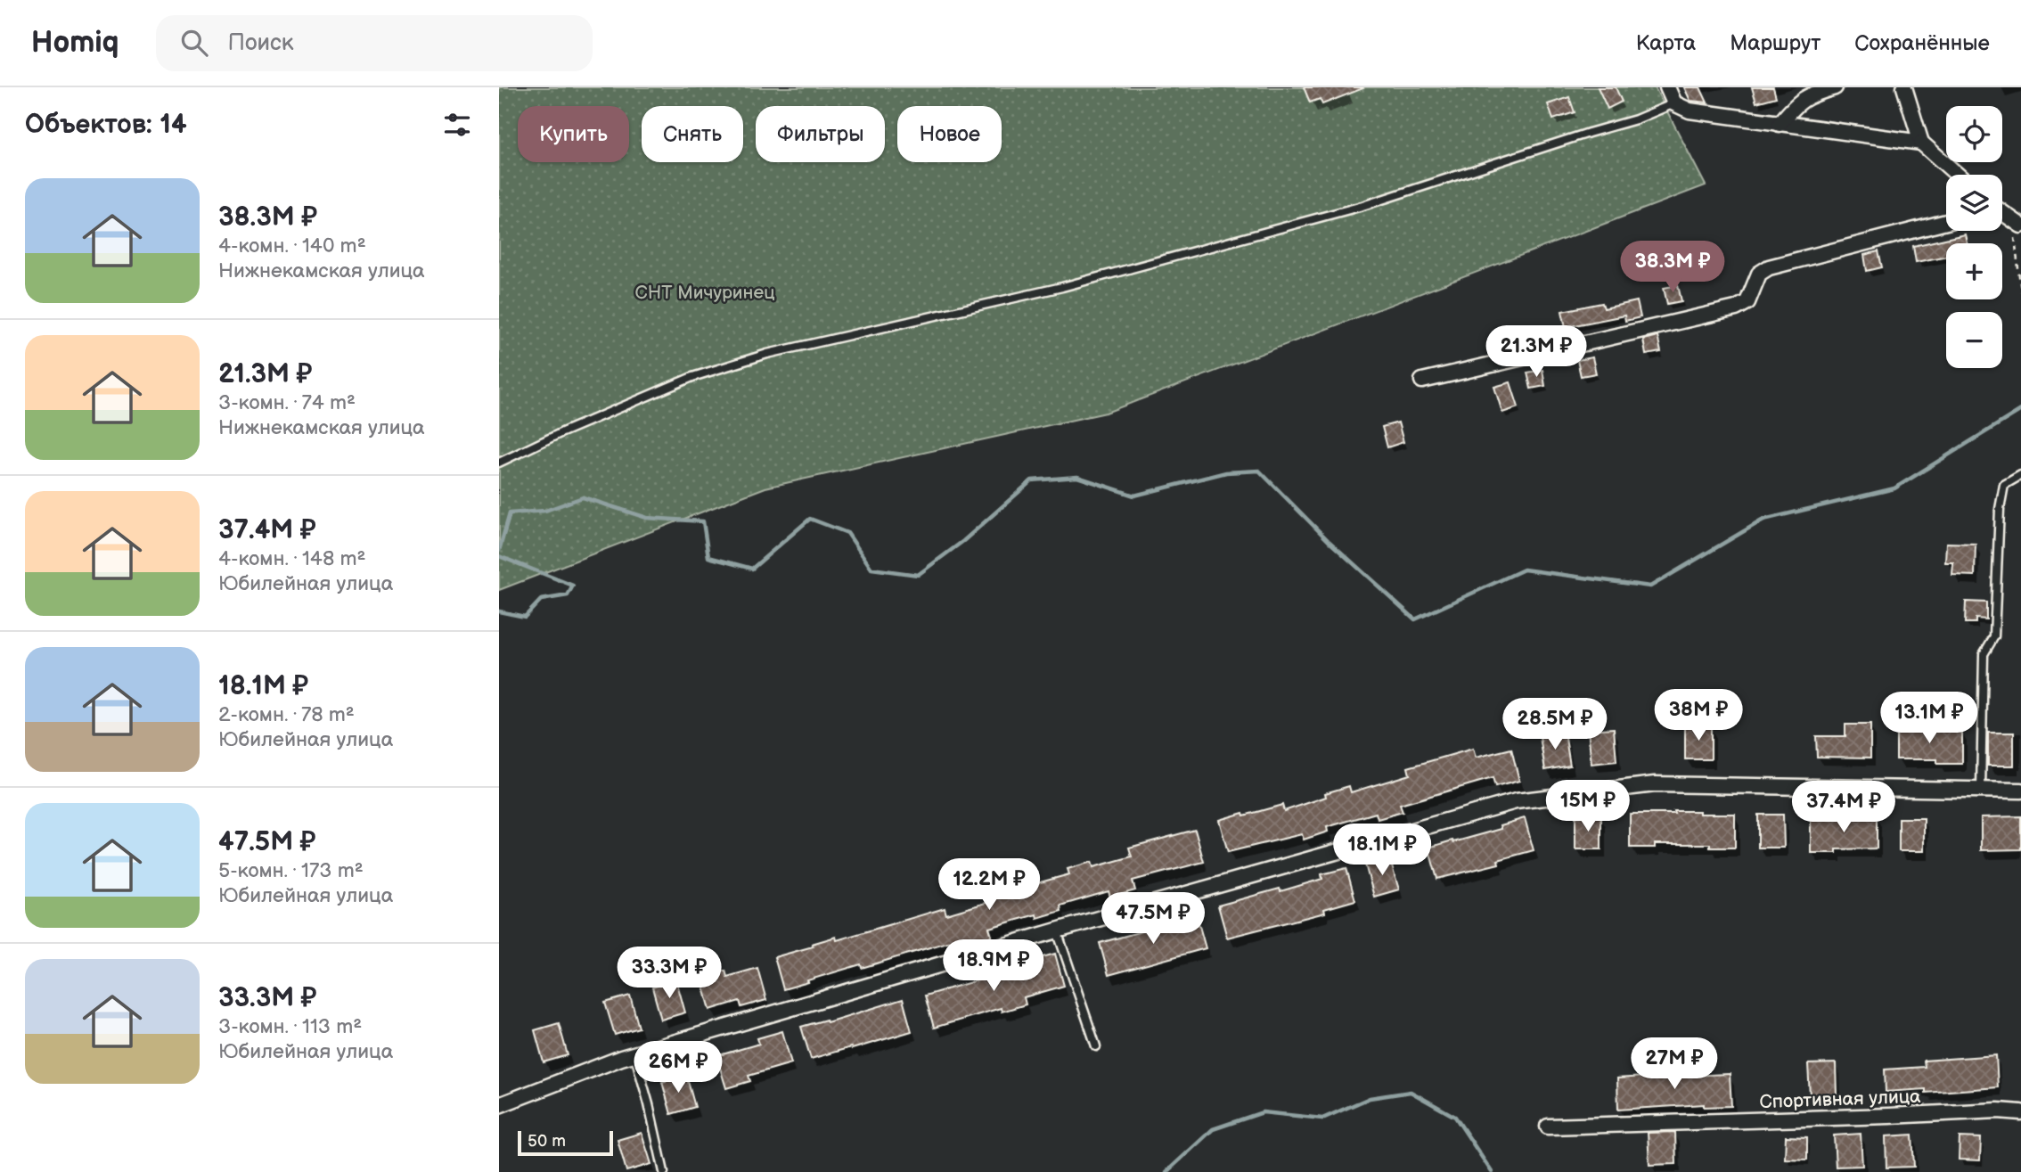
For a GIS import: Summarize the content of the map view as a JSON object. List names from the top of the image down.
{
  "streets": {
    "street": ["Спортивная улица"]
  },
  "parks": ["СНТ Мичуринец"],
  "scale_bar": "50 m",
  "page": {
    "header": "Homiq",
    "search": "Поиск",
    "nav": ["Карта", "Маршрут", "Сохранённые"],
    "heading": "Объектов: 14",
    "map_buttons": ["+", "−"],
    "chip": [
      "Купить",
      "Снять",
      "Фильтры",
      "Новое"
    ],
    "list": [
      {
        "name": "38.3M ₽",
        "note": "4-комн. · 140 m² · Нижнекамская улица"
      },
      {
        "name": "21.3M ₽",
        "note": "3-комн. · 74 m² · Нижнекамская улица"
      },
      {
        "name": "37.4M ₽",
        "note": "4-комн. · 148 m² · Юбилейная улица"
      },
      {
        "name": "18.1M ₽",
        "note": "2-комн. · 78 m² · Юбилейная улица"
      },
      {
        "name": "47.5M ₽",
        "note": "5-комн. · 173 m² · Юбилейная улица"
      },
      {
        "name": "33.3M ₽",
        "note": "3-комн. · 113 m² · Юбилейная улица"
      }
    ],
    "price": [
      "38.3M ₽",
      "21.3M ₽",
      "38M ₽",
      "13.1M ₽",
      "28.5M ₽",
      "15M ₽",
      "37.4M ₽",
      "18.1M ₽",
      "12.2M ₽",
      "47.5M ₽",
      "18.9M ₽",
      "33.3M ₽",
      "27M ₽",
      "26M ₽"
    ],
    "scale": "50 m"
  }
}
